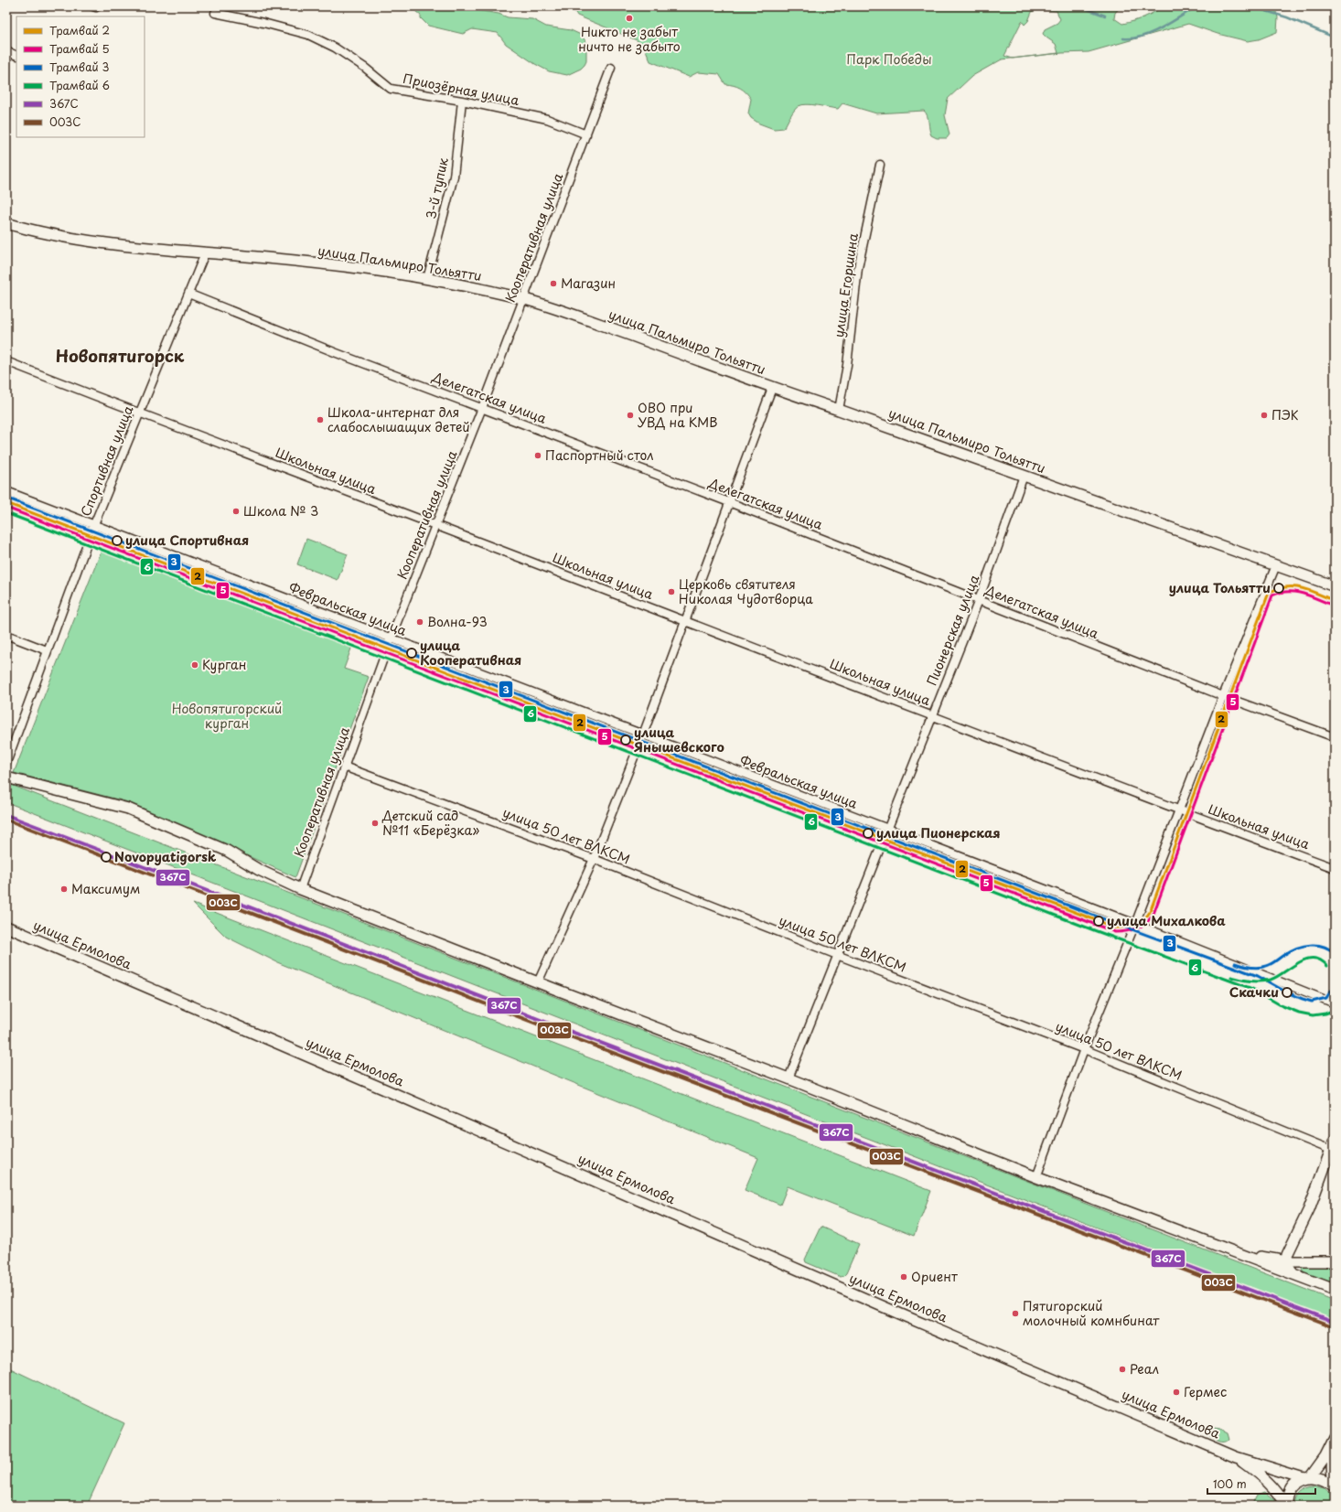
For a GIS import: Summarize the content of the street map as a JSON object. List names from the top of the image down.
{
  "streets": {
    "street": [
      "Приозёрная улица",
      "3-й тупик",
      "Кооперативная улица",
      "улица Пальмиро Тольятти",
      "улица Егоршина",
      "Делегатская улица",
      "Спортивная улица",
      "Школьная улица",
      "Февральская улица",
      "Пионерская улица",
      "улица 50 лет ВЛКСМ",
      "улица Ермолова"
    ]
  },
  "crossings": [
    ["Приозёрная улица", "3-й тупик"],
    ["Приозёрная улица", "Кооперативная улица"],
    ["3-й тупик", "улица Пальмиро Тольятти"],
    ["Кооперативная улица", "улица Пальмиро Тольятти"],
    ["Кооперативная улица", "Делегатская улица"],
    ["Кооперативная улица", "Школьная улица"],
    ["Кооперативная улица", "Февральская улица"],
    ["Кооперативная улица", "улица 50 лет ВЛКСМ"],
    ["улица Пальмиро Тольятти", "улица Егоршина"],
    ["улица Пальмиро Тольятти", "Спортивная улица"],
    ["улица Пальмиро Тольятти", "Пионерская улица"],
    ["Делегатская улица", "Спортивная улица"],
    ["Делегатская улица", "Пионерская улица"],
    ["Спортивная улица", "Школьная улица"],
    ["Спортивная улица", "Февральская улица"],
    ["Школьная улица", "Пионерская улица"],
    ["Февральская улица", "Пионерская улица"],
    ["Пионерская улица", "улица 50 лет ВЛКСМ"]
  ],
  "districts": ["Новопятигорск"],
  "parks": ["Парк Победы", "Новопятигорский курган"],
  "places": [
    "Никто не забыт ничто не забыто",
    "Магазин",
    "ОВО при УВД на КМВ",
    "ПЭК",
    "Школа-интернат для слабослышащих детей",
    "Паспортный стол",
    "Школа № 3",
    "улица Спортивная",
    "улица Тольятти",
    "Церковь святителя Николая Чудотворца",
    "Волна-93",
    "улица Кооперативная",
    "Курган",
    "улица Янышевского",
    "Детский сад №11 «Берёзка»",
    "улица Пионерская",
    "Novopyatigorsk",
    "Максимум",
    "улица Михалкова",
    "Скачки",
    "Ориент",
    "Пятигорский молочный комнбинат",
    "Реал",
    "Гермес"
  ],
  "lines": [
    "tram line 3",
    "tram line 2",
    "tram line 5",
    "tram line 6",
    "transit line 367С",
    "transit line 003С"
  ],
  "legend": [
    "Трамвай 2",
    "Трамвай 5",
    "Трамвай 3",
    "Трамвай 6",
    "367С",
    "003С"
  ],
  "scale_bar": "100 m"
}
